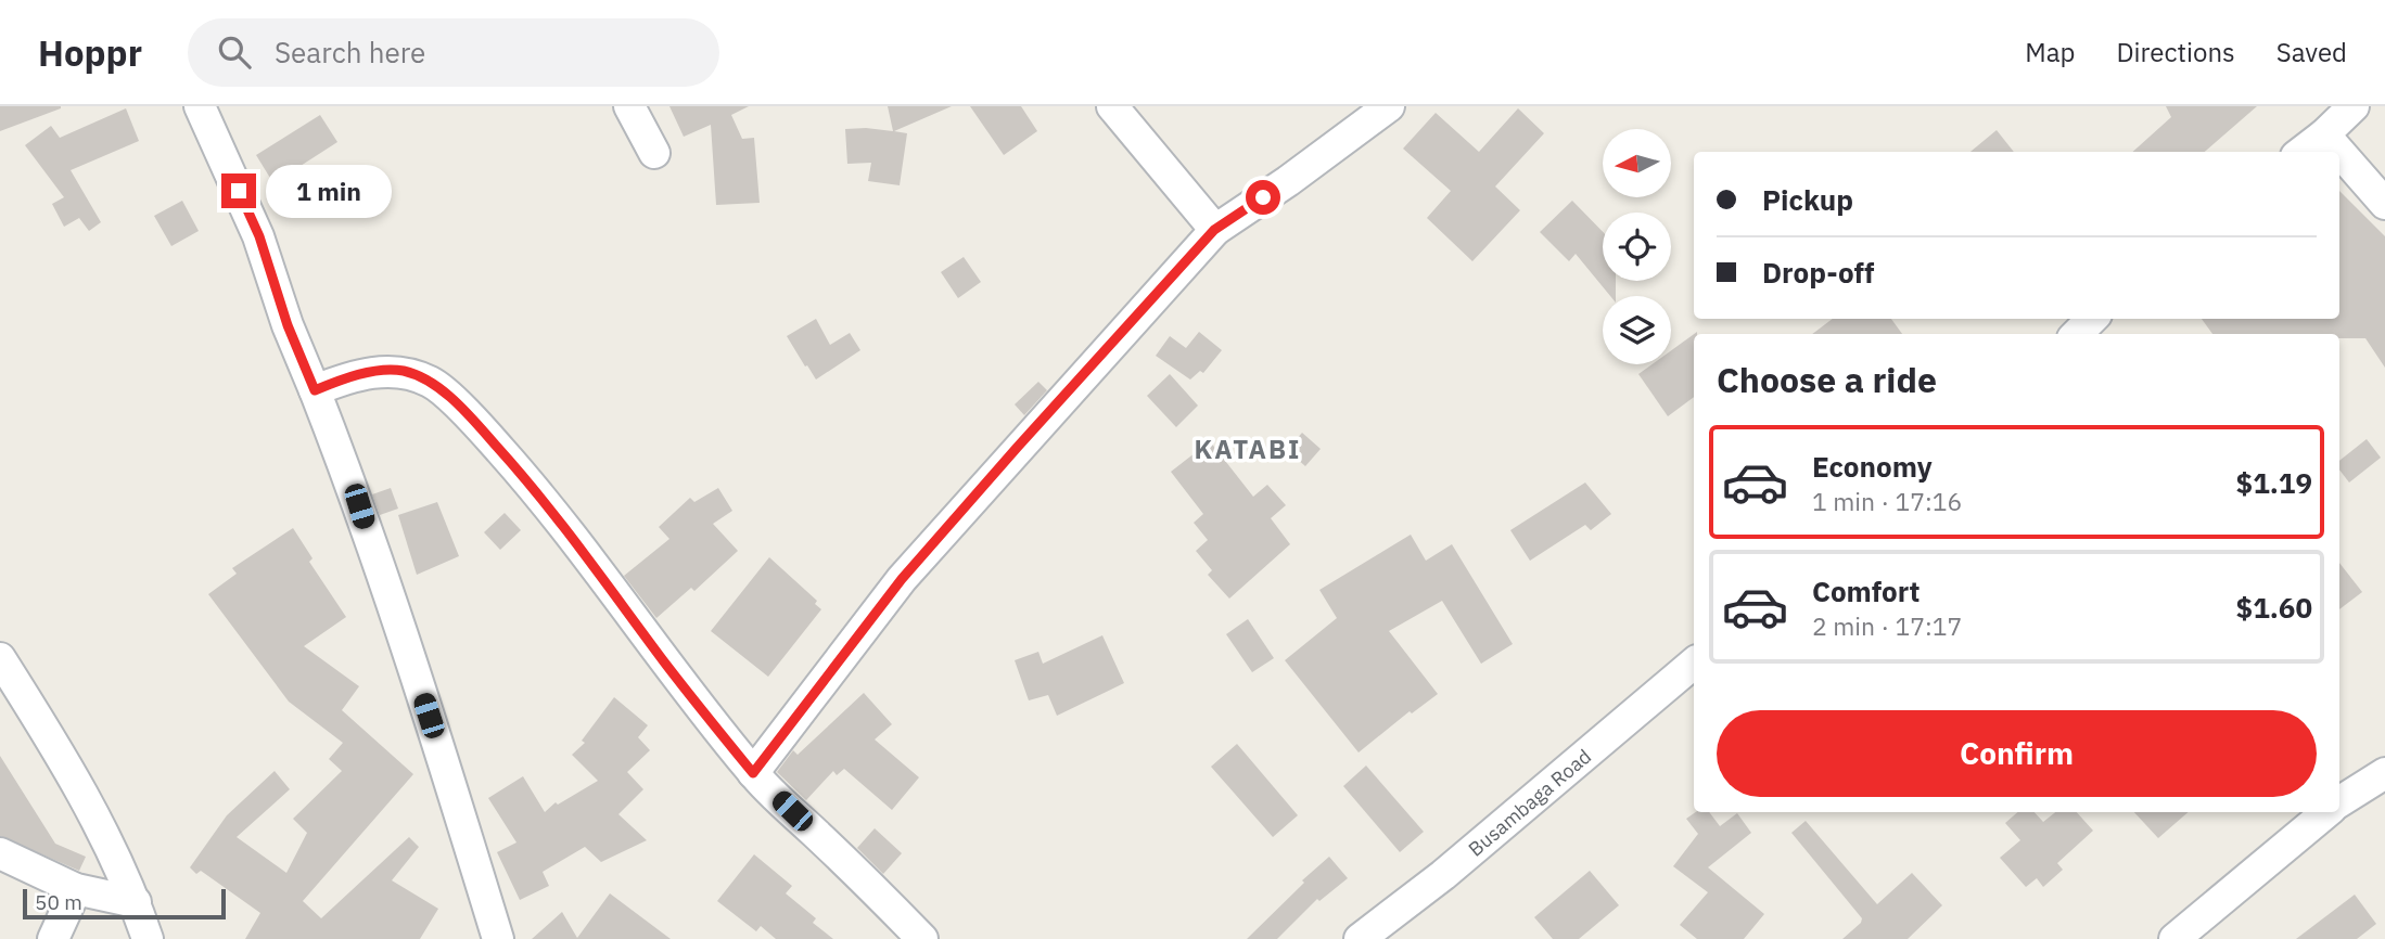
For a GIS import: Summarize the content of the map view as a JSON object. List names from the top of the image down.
{
  "streets": {
    "street": ["Busambaga Road"]
  },
  "districts": ["KATABI"],
  "scale_bar": "50 m",
  "north": "left",
  "page": {
    "header": "Hoppr",
    "search": "Search here",
    "nav": ["Map", "Directions", "Saved"],
    "banner": ["Pickup", "Drop-off"],
    "bubble": "1 min",
    "heading": "Choose a ride",
    "list": [
      {
        "name": "Economy",
        "note": "1 min · 17:16",
        "value": "$1.19"
      },
      {
        "name": "Comfort",
        "note": "2 min · 17:17",
        "value": "$1.60"
      }
    ],
    "buttons": "Confirm",
    "scale": "50 m"
  }
}
